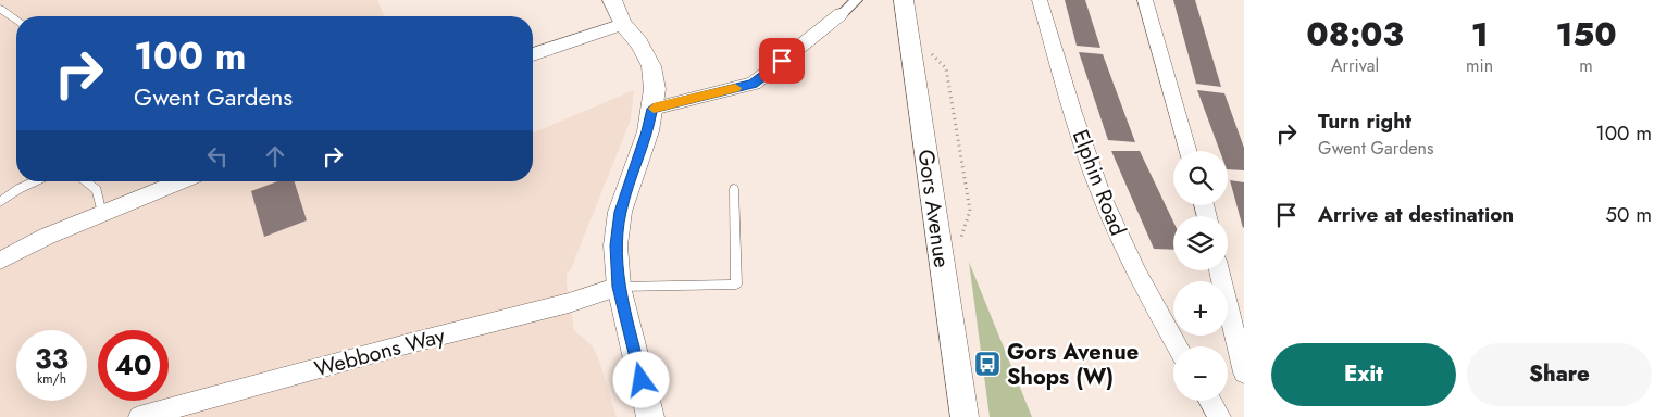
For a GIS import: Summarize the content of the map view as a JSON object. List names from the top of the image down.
{
  "streets": {
    "street": ["Elphin Road", "Gors Avenue", "Webbons Way"]
  },
  "places": {
    "bus stop": ["Gors Avenue Shops (W)"]
  },
  "page": {
    "eta": [
      "08:03",
      "Arrival",
      "1",
      "min",
      "150",
      "m"
    ],
    "turn": ["100 m", "Gwent Gardens"],
    "list": [
      {
        "name": "Turn right",
        "note": "Gwent Gardens",
        "value": "100 m"
      },
      {
        "name": "Arrive at destination",
        "value": "50 m"
      }
    ],
    "map_buttons": ["+", "−"],
    "speed": "33 km/h",
    "limit": "40",
    "buttons": ["Exit", "Share"]
  }
}
